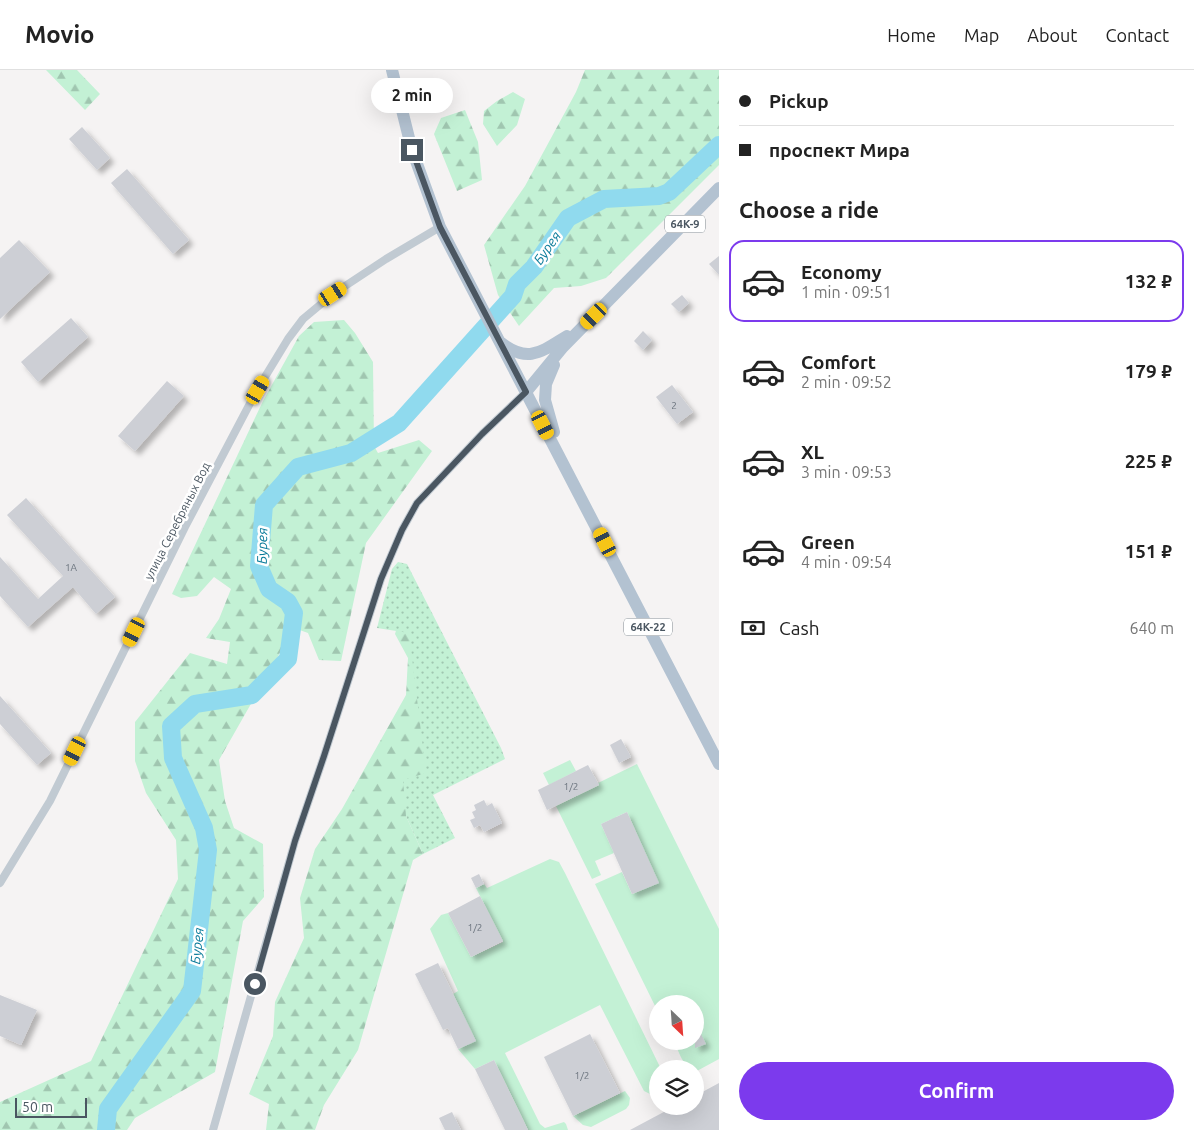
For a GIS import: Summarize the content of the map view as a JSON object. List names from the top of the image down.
{
  "streets": {
    "main road": ["64К-9", "64К-22"],
    "street": ["улица Серебряных Вод"]
  },
  "crossings": [
    ["64К-9", "64К-22"]
  ],
  "water": ["Бурея"],
  "house_numbers": [
    "2",
    "1А",
    "1/2",
    "1/2",
    "1/2"
  ],
  "scale_bar": "50 m",
  "north": "bottom right",
  "page": {
    "header": "Movio",
    "nav": [
      "Home",
      "Map",
      "About",
      "Contact"
    ],
    "banner": ["Pickup", "проспект Мира"],
    "bubble": "2 min",
    "heading": "Choose a ride",
    "list": [
      {
        "name": "Economy",
        "note": "1 min · 09:51",
        "value": "132 ₽"
      },
      {
        "name": "Comfort",
        "note": "2 min · 09:52",
        "value": "179 ₽"
      },
      {
        "name": "XL",
        "note": "3 min · 09:53",
        "value": "225 ₽"
      },
      {
        "name": "Green",
        "note": "4 min · 09:54",
        "value": "151 ₽"
      }
    ],
    "pay": ["Cash", "640 m"],
    "buttons": "Confirm",
    "scale": "50 m"
  }
}
